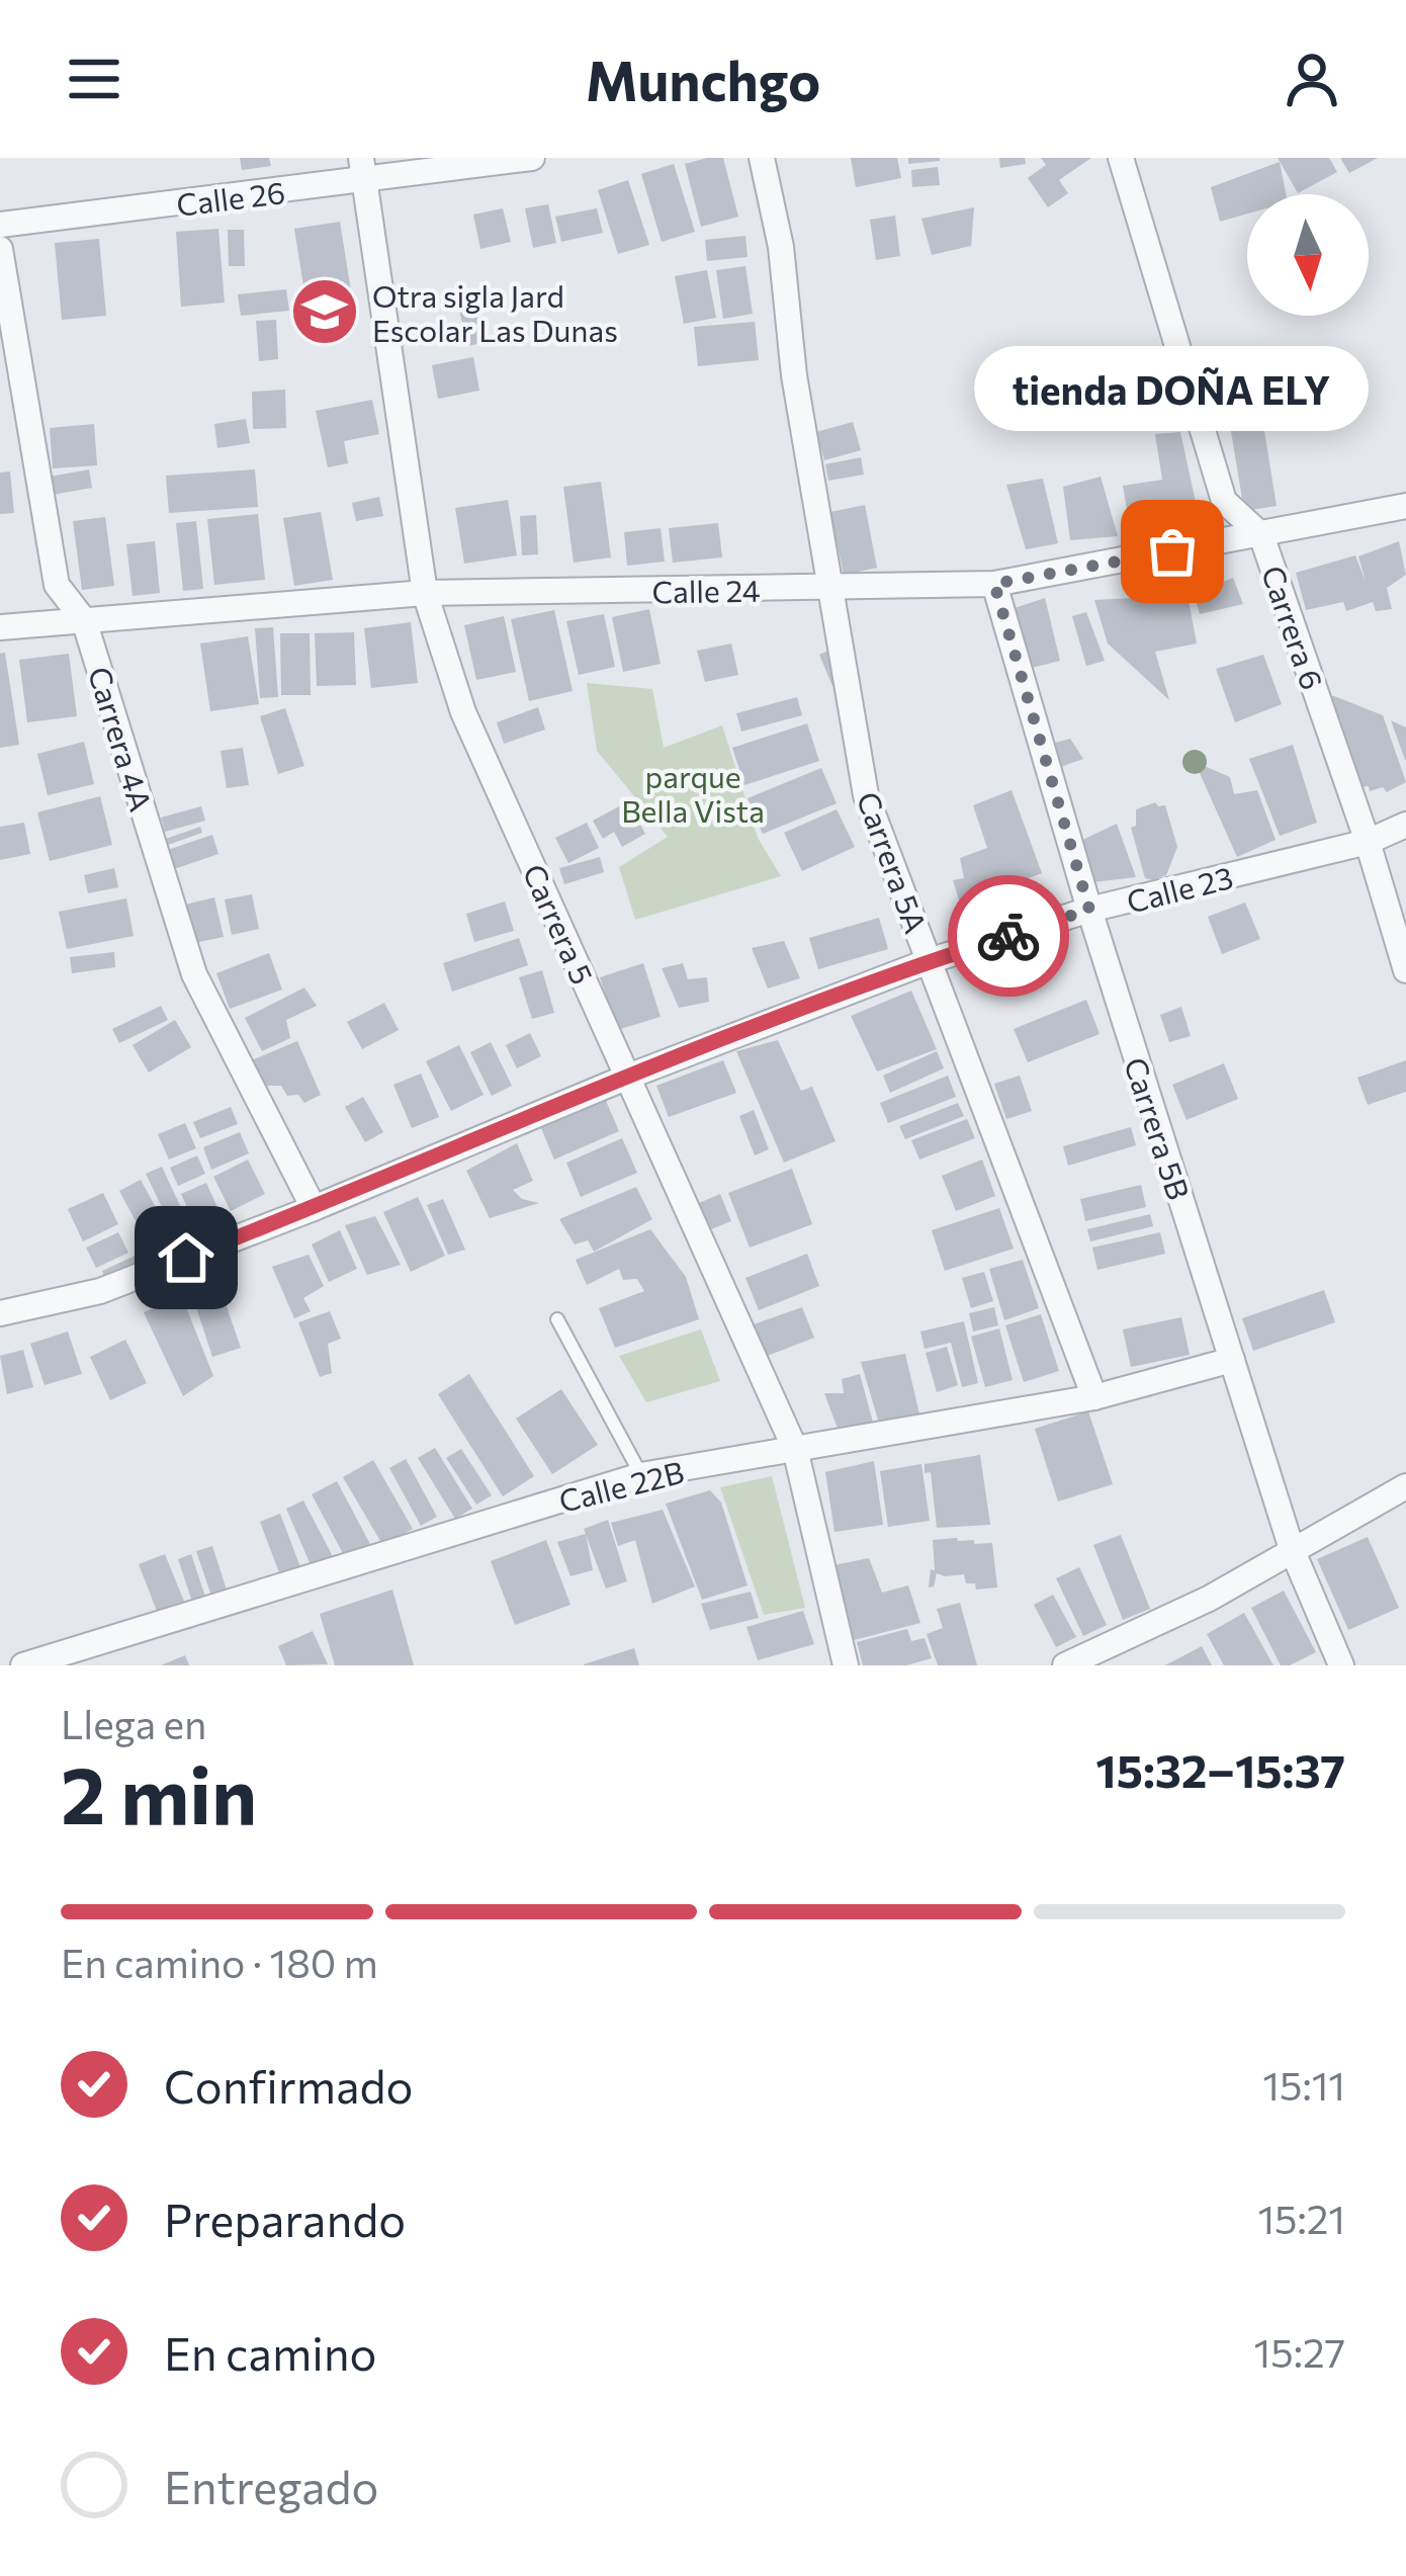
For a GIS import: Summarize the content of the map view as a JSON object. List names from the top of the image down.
{
  "streets": {
    "street": [
      "Calle 26",
      "Calle 24",
      "Carrera 6",
      "Carrera 4A",
      "Carrera 5A",
      "Calle 23",
      "Carrera 5",
      "Carrera 5B",
      "Calle 22B"
    ]
  },
  "crossings": [
    ["Calle 26", "Carrera 5"],
    ["Calle 24", "Carrera 6"],
    ["Calle 24", "Carrera 4A"],
    ["Calle 24", "Carrera 5A"],
    ["Calle 24", "Carrera 5"],
    ["Calle 24", "Carrera 5B"],
    ["Carrera 6", "Calle 23"],
    ["Carrera 4A", "Calle 23"],
    ["Carrera 5A", "Calle 23"],
    ["Carrera 5A", "Calle 22B"],
    ["Calle 23", "Carrera 5"],
    ["Calle 23", "Carrera 5B"],
    ["Carrera 5", "Calle 22B"],
    ["Carrera 5B", "Calle 22B"]
  ],
  "parks": ["parque Bella Vista"],
  "places": {
    "school or university": ["Otra sigla Jard Escolar Las Dunas"],
    "other": ["tienda DOÑA ELY"]
  },
  "north": "bottom",
  "page": {
    "header": "Munchgo",
    "bubble": "tienda DOÑA ELY",
    "heading": ["2 min", "Llega en", "15:32–15:37"],
    "bar": "En camino · 180 m",
    "list": [
      ["Confirmado", "15:11"],
      ["Preparando", "15:21"],
      ["En camino", "15:27"],
      "Entregado"
    ]
  }
}
